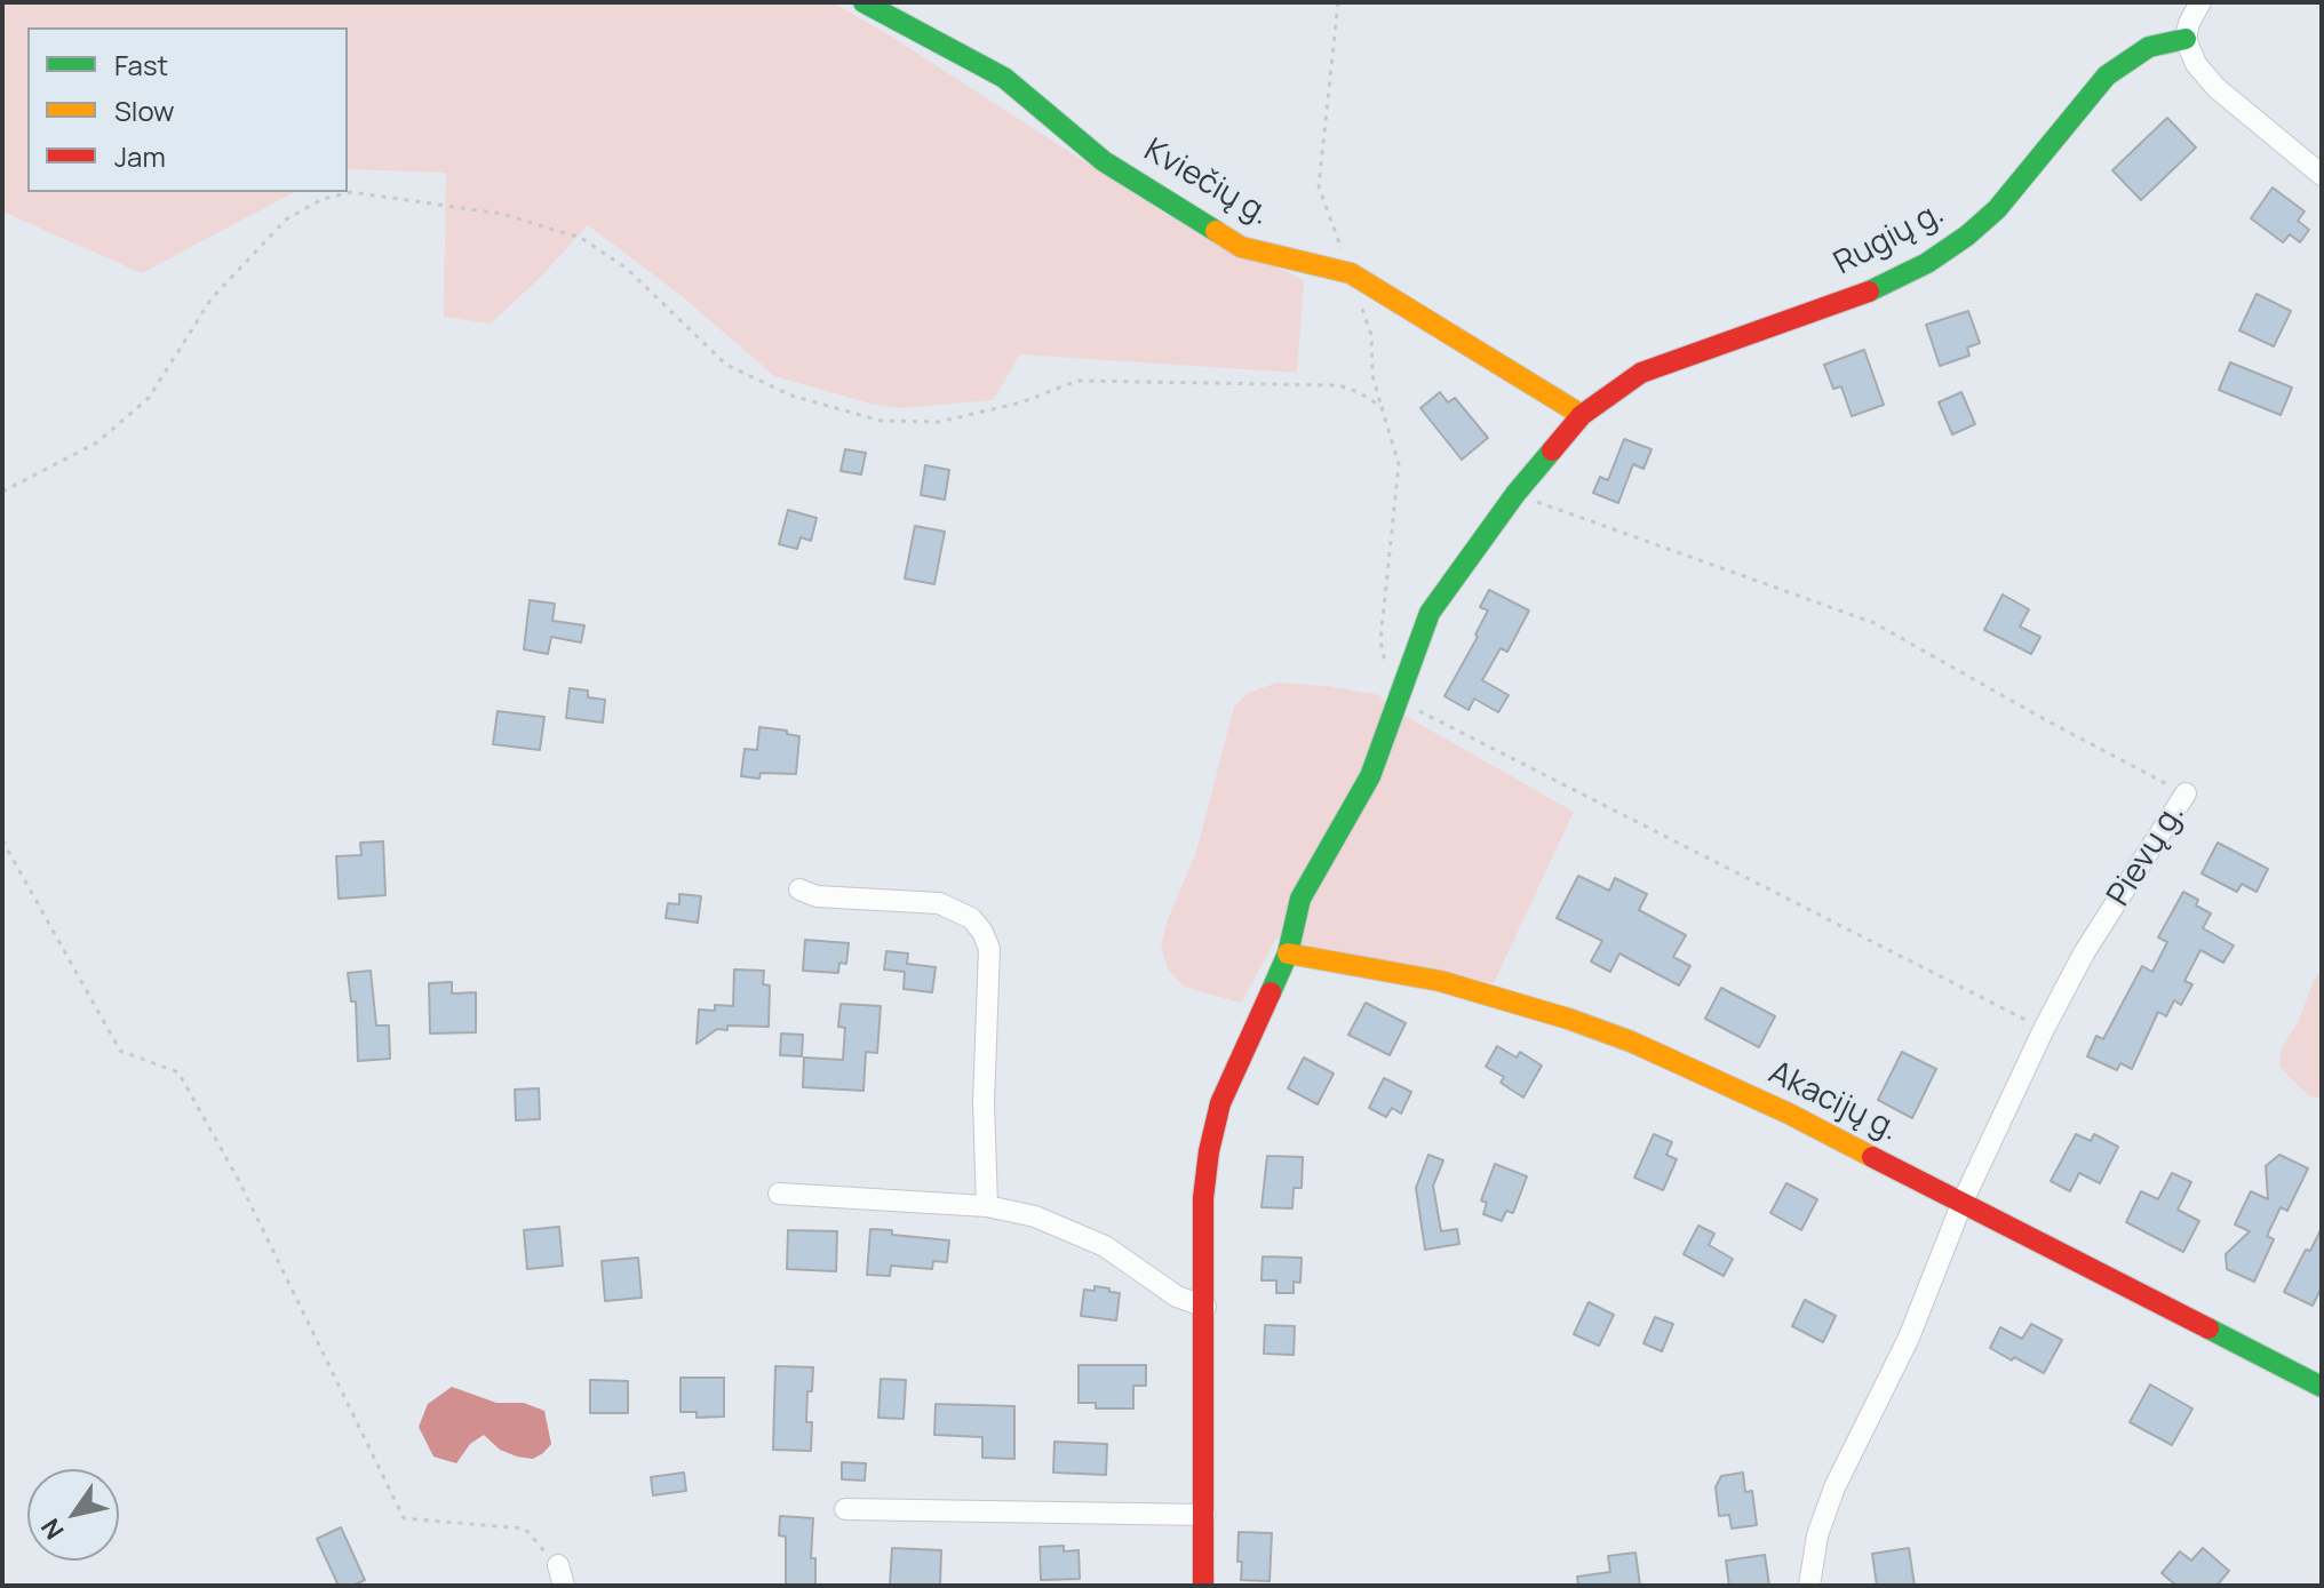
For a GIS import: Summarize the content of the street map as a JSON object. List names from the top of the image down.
{
  "streets": {
    "street": [
      "Kviečių g.",
      "Rugių g.",
      "Pievų g.",
      "Akacijų g."
    ]
  },
  "crossings": [
    ["Kviečių g.", "Rugių g."],
    ["Pievų g.", "Akacijų g."]
  ],
  "legend": ["Fast", "Slow", "Jam"],
  "north": "bottom left"
}
